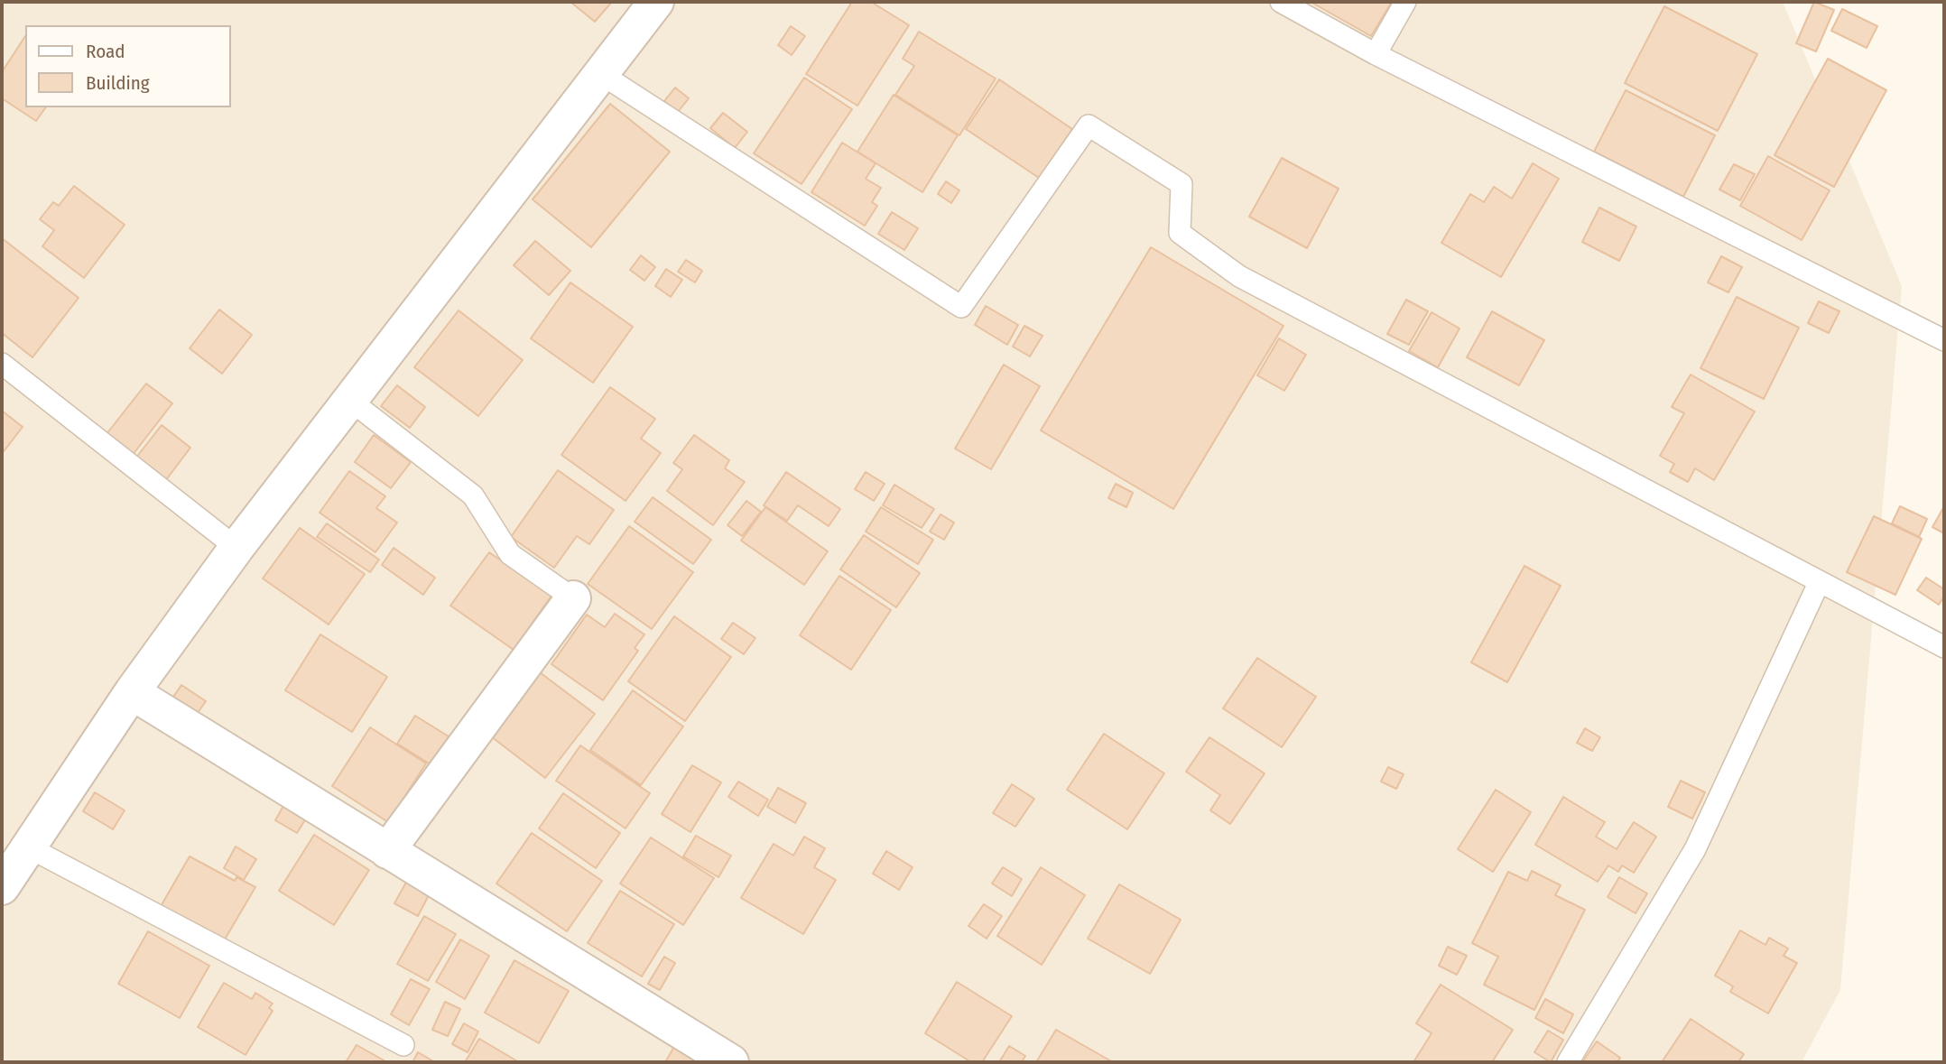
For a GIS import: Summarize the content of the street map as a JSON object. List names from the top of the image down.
{
  "legend": ["Road", "Building"]
}
